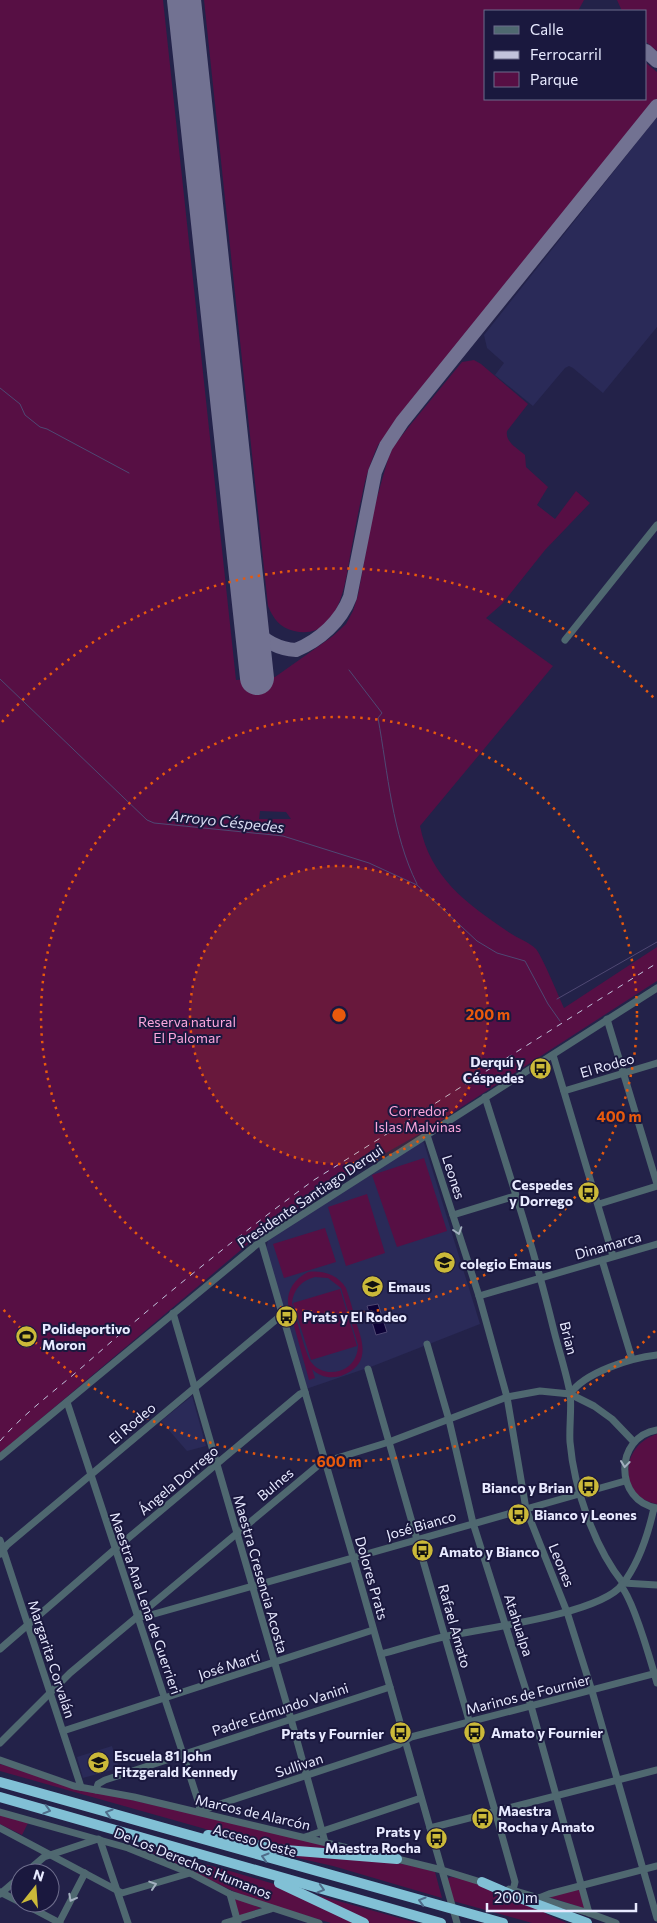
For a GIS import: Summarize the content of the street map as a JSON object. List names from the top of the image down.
{
  "streets": {
    "highway": ["Acceso Oeste"],
    "street": [
      "El Rodeo",
      "Leones",
      "Presidente Santiago Derqui",
      "Dinamarca",
      "Brian",
      "Ángela Dorrego",
      "Bulnes",
      "José Bianco",
      "Maestra Cresencia Acosta",
      "Dolores Prats",
      "Maestra Ana Lena de Guerrieri",
      "Atahualpa",
      "Rafael Amato",
      "Margarita Corvalán",
      "José Martí",
      "Marinos de Fournier",
      "Padre Edmundo Vanini",
      "Sullivan",
      "Marcos de Alarcón",
      "De Los Derechos Humanos"
    ]
  },
  "crossings": [
    ["El Rodeo", "Maestra Cresencia Acosta"],
    ["El Rodeo", "Dolores Prats"],
    ["El Rodeo", "Maestra Ana Lena de Guerrieri"],
    ["El Rodeo", "Margarita Corvalán"],
    ["Leones", "Presidente Santiago Derqui"],
    ["Leones", "Dinamarca"],
    ["Leones", "Bulnes"],
    ["Leones", "José Bianco"],
    ["Leones", "Marinos de Fournier"],
    ["Presidente Santiago Derqui", "Brian"],
    ["Presidente Santiago Derqui", "Maestra Cresencia Acosta"],
    ["Presidente Santiago Derqui", "Dolores Prats"],
    ["Presidente Santiago Derqui", "Maestra Ana Lena de Guerrieri"],
    ["Dinamarca", "Brian"],
    ["Brian", "Bulnes"],
    ["Brian", "José Bianco"],
    ["Brian", "Marinos de Fournier"],
    ["Ángela Dorrego", "Maestra Cresencia Acosta"],
    ["Ángela Dorrego", "Dolores Prats"],
    ["Ángela Dorrego", "Maestra Ana Lena de Guerrieri"],
    ["Ángela Dorrego", "Margarita Corvalán"],
    ["Bulnes", "José Bianco"],
    ["Bulnes", "Maestra Cresencia Acosta"],
    ["Bulnes", "Dolores Prats"],
    ["Bulnes", "Maestra Ana Lena de Guerrieri"],
    ["Bulnes", "Atahualpa"],
    ["Bulnes", "Rafael Amato"],
    ["Bulnes", "Margarita Corvalán"],
    ["José Bianco", "Maestra Cresencia Acosta"],
    ["José Bianco", "Dolores Prats"],
    ["José Bianco", "Maestra Ana Lena de Guerrieri"],
    ["José Bianco", "Atahualpa"],
    ["José Bianco", "Rafael Amato"],
    ["Maestra Cresencia Acosta", "José Martí"],
    ["Maestra Cresencia Acosta", "Padre Edmundo Vanini"],
    ["Maestra Cresencia Acosta", "Sullivan"],
    ["Maestra Cresencia Acosta", "Marcos de Alarcón"],
    ["Dolores Prats", "José Martí"],
    ["Dolores Prats", "Marinos de Fournier"],
    ["Dolores Prats", "Padre Edmundo Vanini"],
    ["Dolores Prats", "Sullivan"],
    ["Dolores Prats", "Marcos de Alarcón"],
    ["Maestra Ana Lena de Guerrieri", "José Martí"],
    ["Maestra Ana Lena de Guerrieri", "Padre Edmundo Vanini"],
    ["Maestra Ana Lena de Guerrieri", "Sullivan"],
    ["Maestra Ana Lena de Guerrieri", "Marcos de Alarcón"],
    ["Atahualpa", "Marinos de Fournier"],
    ["Atahualpa", "Marcos de Alarcón"],
    ["Rafael Amato", "Marinos de Fournier"],
    ["Rafael Amato", "Marcos de Alarcón"],
    ["Margarita Corvalán", "José Martí"],
    ["Margarita Corvalán", "Marcos de Alarcón"],
    ["Marinos de Fournier", "Sullivan"],
    ["Padre Edmundo Vanini", "Marcos de Alarcón"],
    ["Sullivan", "Marcos de Alarcón"]
  ],
  "water": ["Arroyo Céspedes"],
  "parks": ["Reserva natural El Palomar", "Corredor Islas Malvinas"],
  "places": {
    "bus stop": [
      "Derqui y Céspedes",
      "Cespedes y Dorrego",
      "Prats y El Rodeo",
      "Bianco y Brian",
      "Bianco y Leones",
      "Amato y Bianco",
      "Amato y Fournier",
      "Prats y Fournier",
      "Maestra Rocha y Amato",
      "Prats y Maestra Rocha"
    ],
    "school or university": ["colegio Emaus", "Emaus", "Escuela 81 John Fitzgerald Kennedy"],
    "sports": ["Polideportivo Moron"]
  },
  "legend": ["Calle", "Ferrocarril", "Parque"],
  "scale_bar": "200 m",
  "north": "top",
  "rings": ["200 m", "400 m", "600 m"]
}
